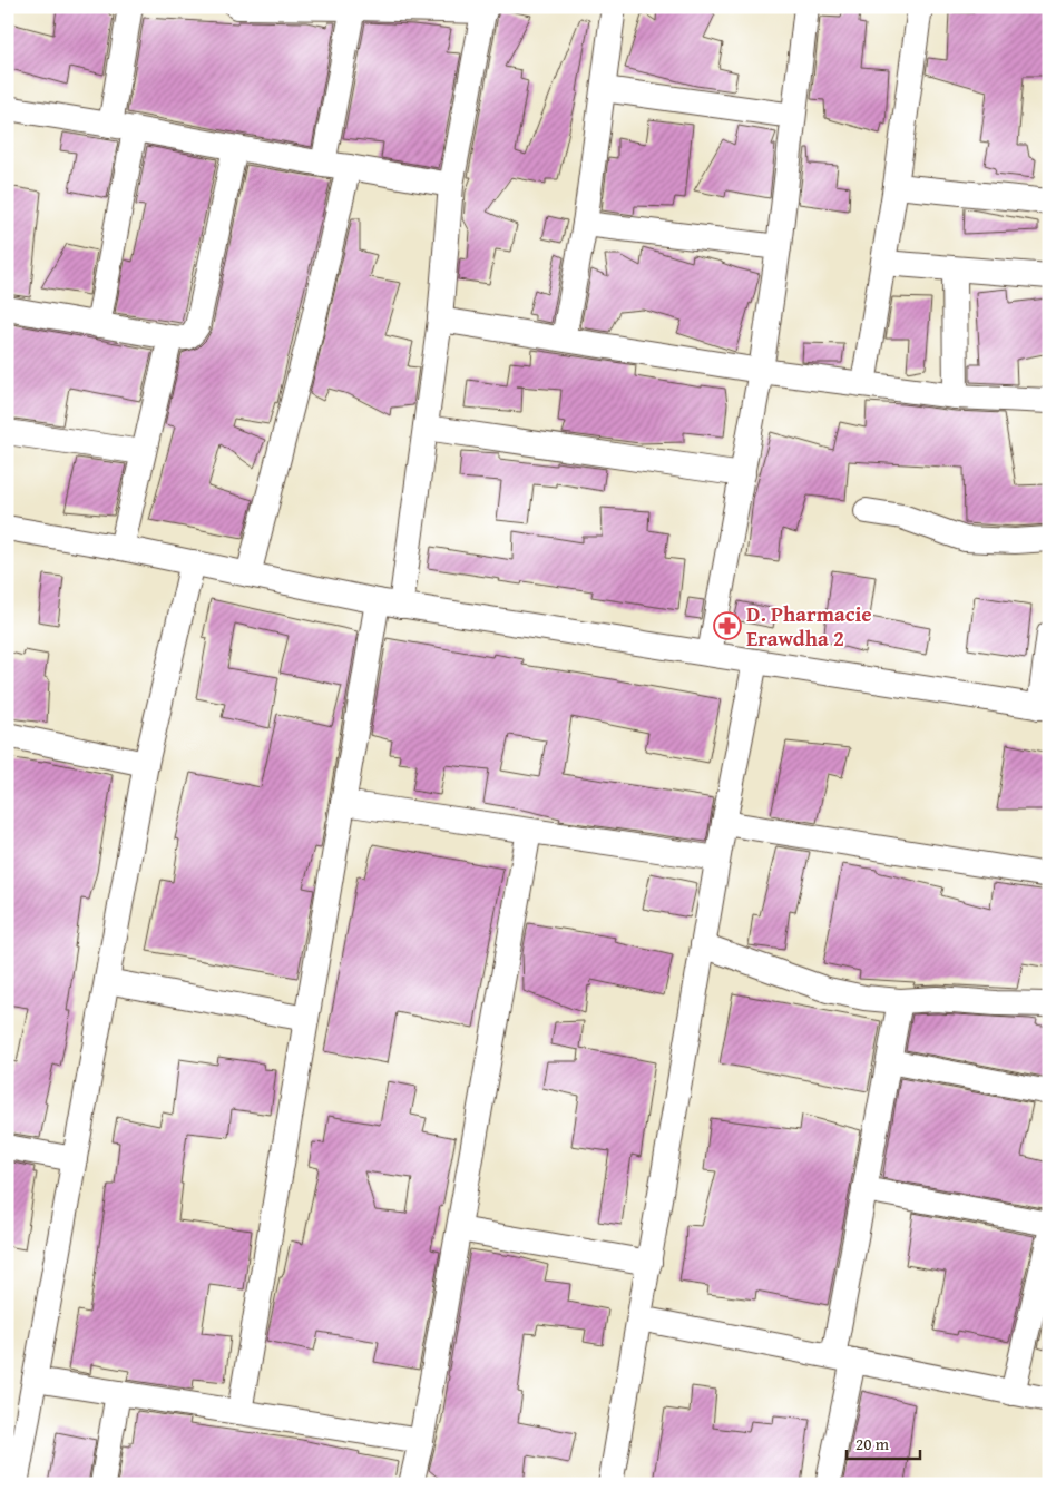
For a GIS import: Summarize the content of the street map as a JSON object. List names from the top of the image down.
{
  "places": {
    "pharmacy": ["D. Pharmacie Erawdha 2"]
  },
  "scale_bar": "20 m"
}
